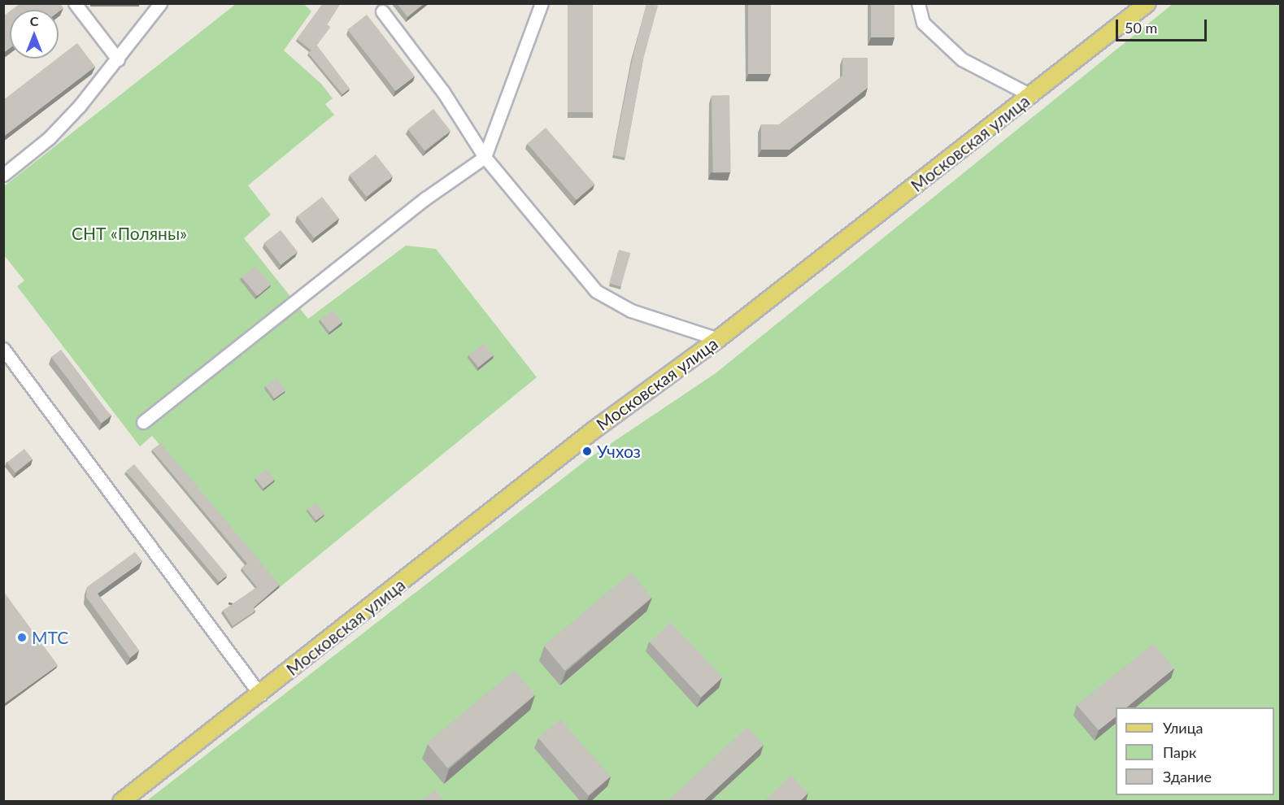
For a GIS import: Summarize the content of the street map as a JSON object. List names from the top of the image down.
{
  "streets": {
    "main road": ["Московская улица"]
  },
  "parks": ["СНТ «Поляны»"],
  "places": ["Учхоз", "МТС"],
  "legend": ["Улица", "Парк", "Здание"],
  "scale_bar": "50 m",
  "north": "top"
}
